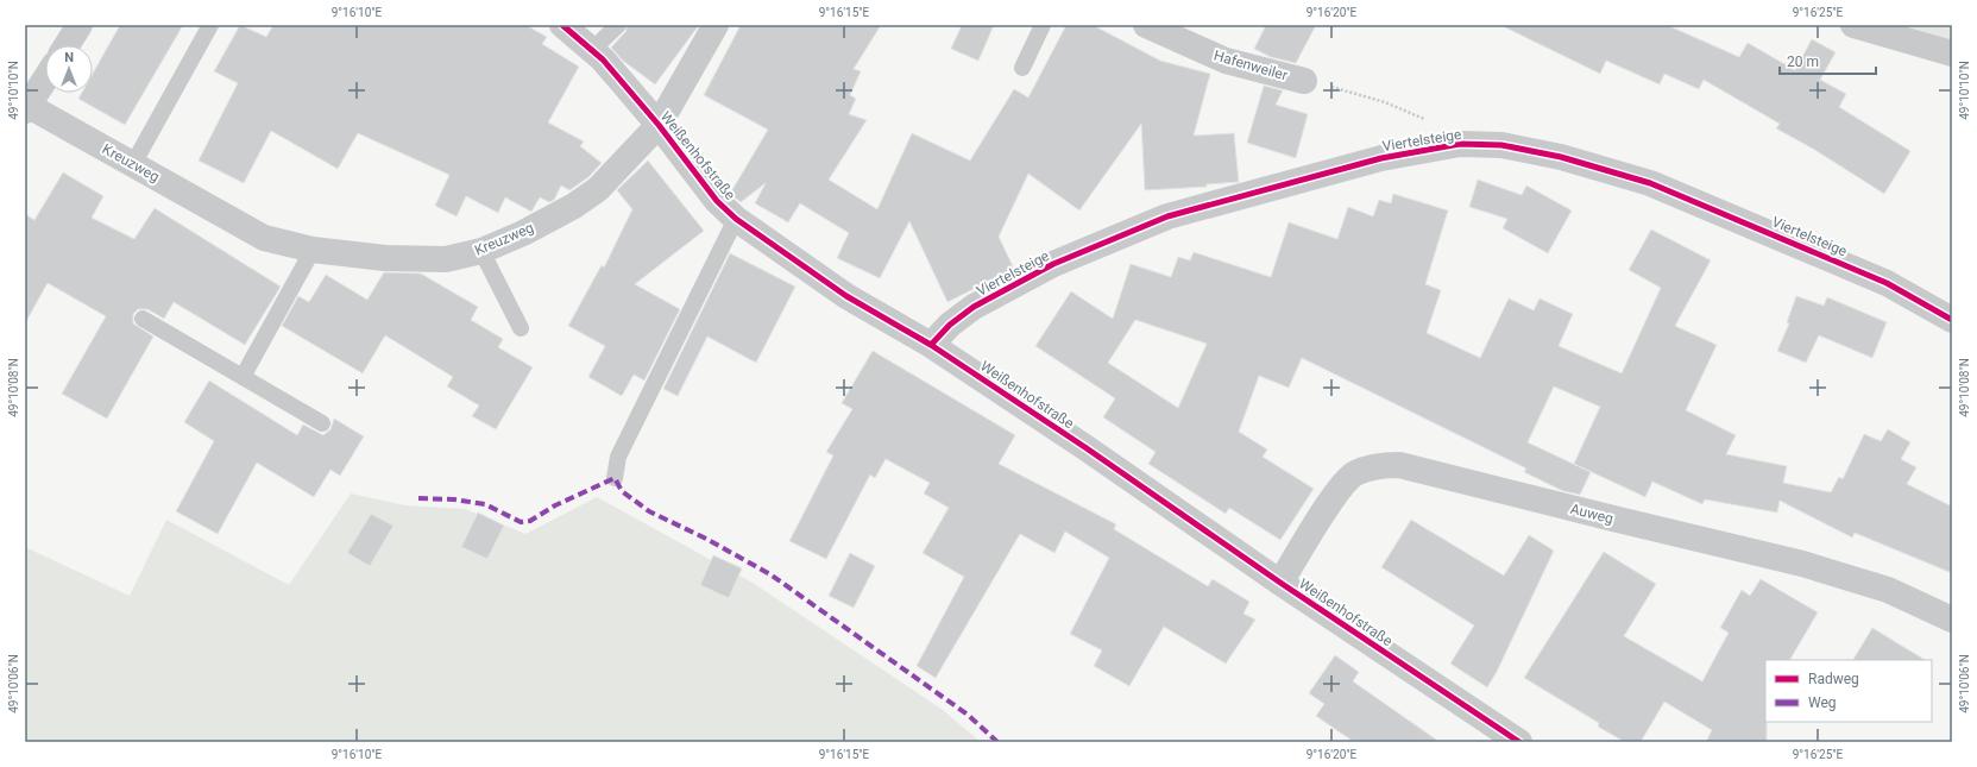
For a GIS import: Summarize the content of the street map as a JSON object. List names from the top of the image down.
{
  "streets": {
    "street": [
      "Hafenweiler",
      "Viertelsteige",
      "Weißenhofstraße",
      "Kreuzweg",
      "Auweg"
    ]
  },
  "crossings": [
    ["Viertelsteige", "Weißenhofstraße"],
    ["Weißenhofstraße", "Kreuzweg"],
    ["Weißenhofstraße", "Auweg"]
  ],
  "legend": ["Radweg", "Weg"],
  "scale_bar": "20 m",
  "north": "top",
  "coordinates": [
    "9°16'10\"E",
    "9°16'15\"E",
    "9°16'20\"E",
    "9°16'25\"E",
    "49°10'10\"N",
    "49°10'08\"N",
    "49°10'06\"N"
  ]
}
